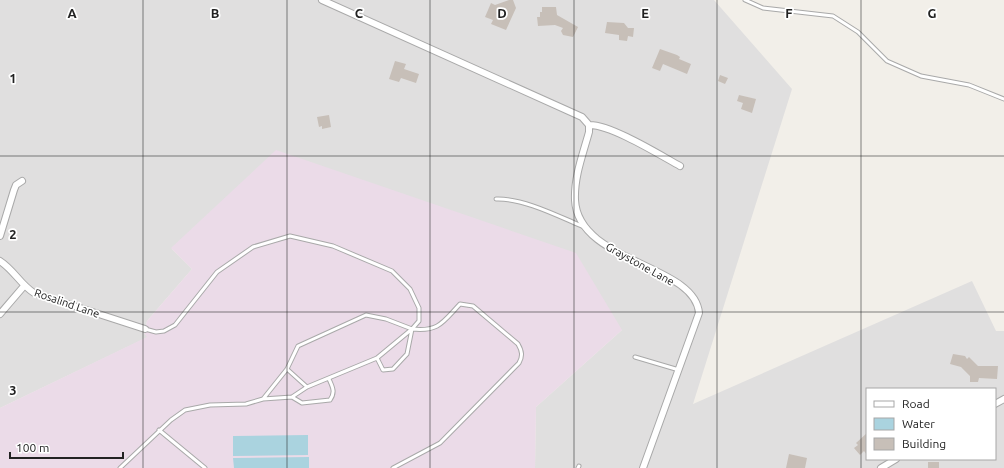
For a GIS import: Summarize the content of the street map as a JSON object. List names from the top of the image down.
{
  "streets": {
    "street": ["Graystone Lane", "Rosalind Lane"]
  },
  "legend": ["Road", "Water", "Building"],
  "scale_bar": "100 m",
  "grid": {
    "columns": [
      "A",
      "B",
      "C",
      "D",
      "E",
      "F",
      "G"
    ],
    "rows": ["1", "2", "3"]
  }
}
